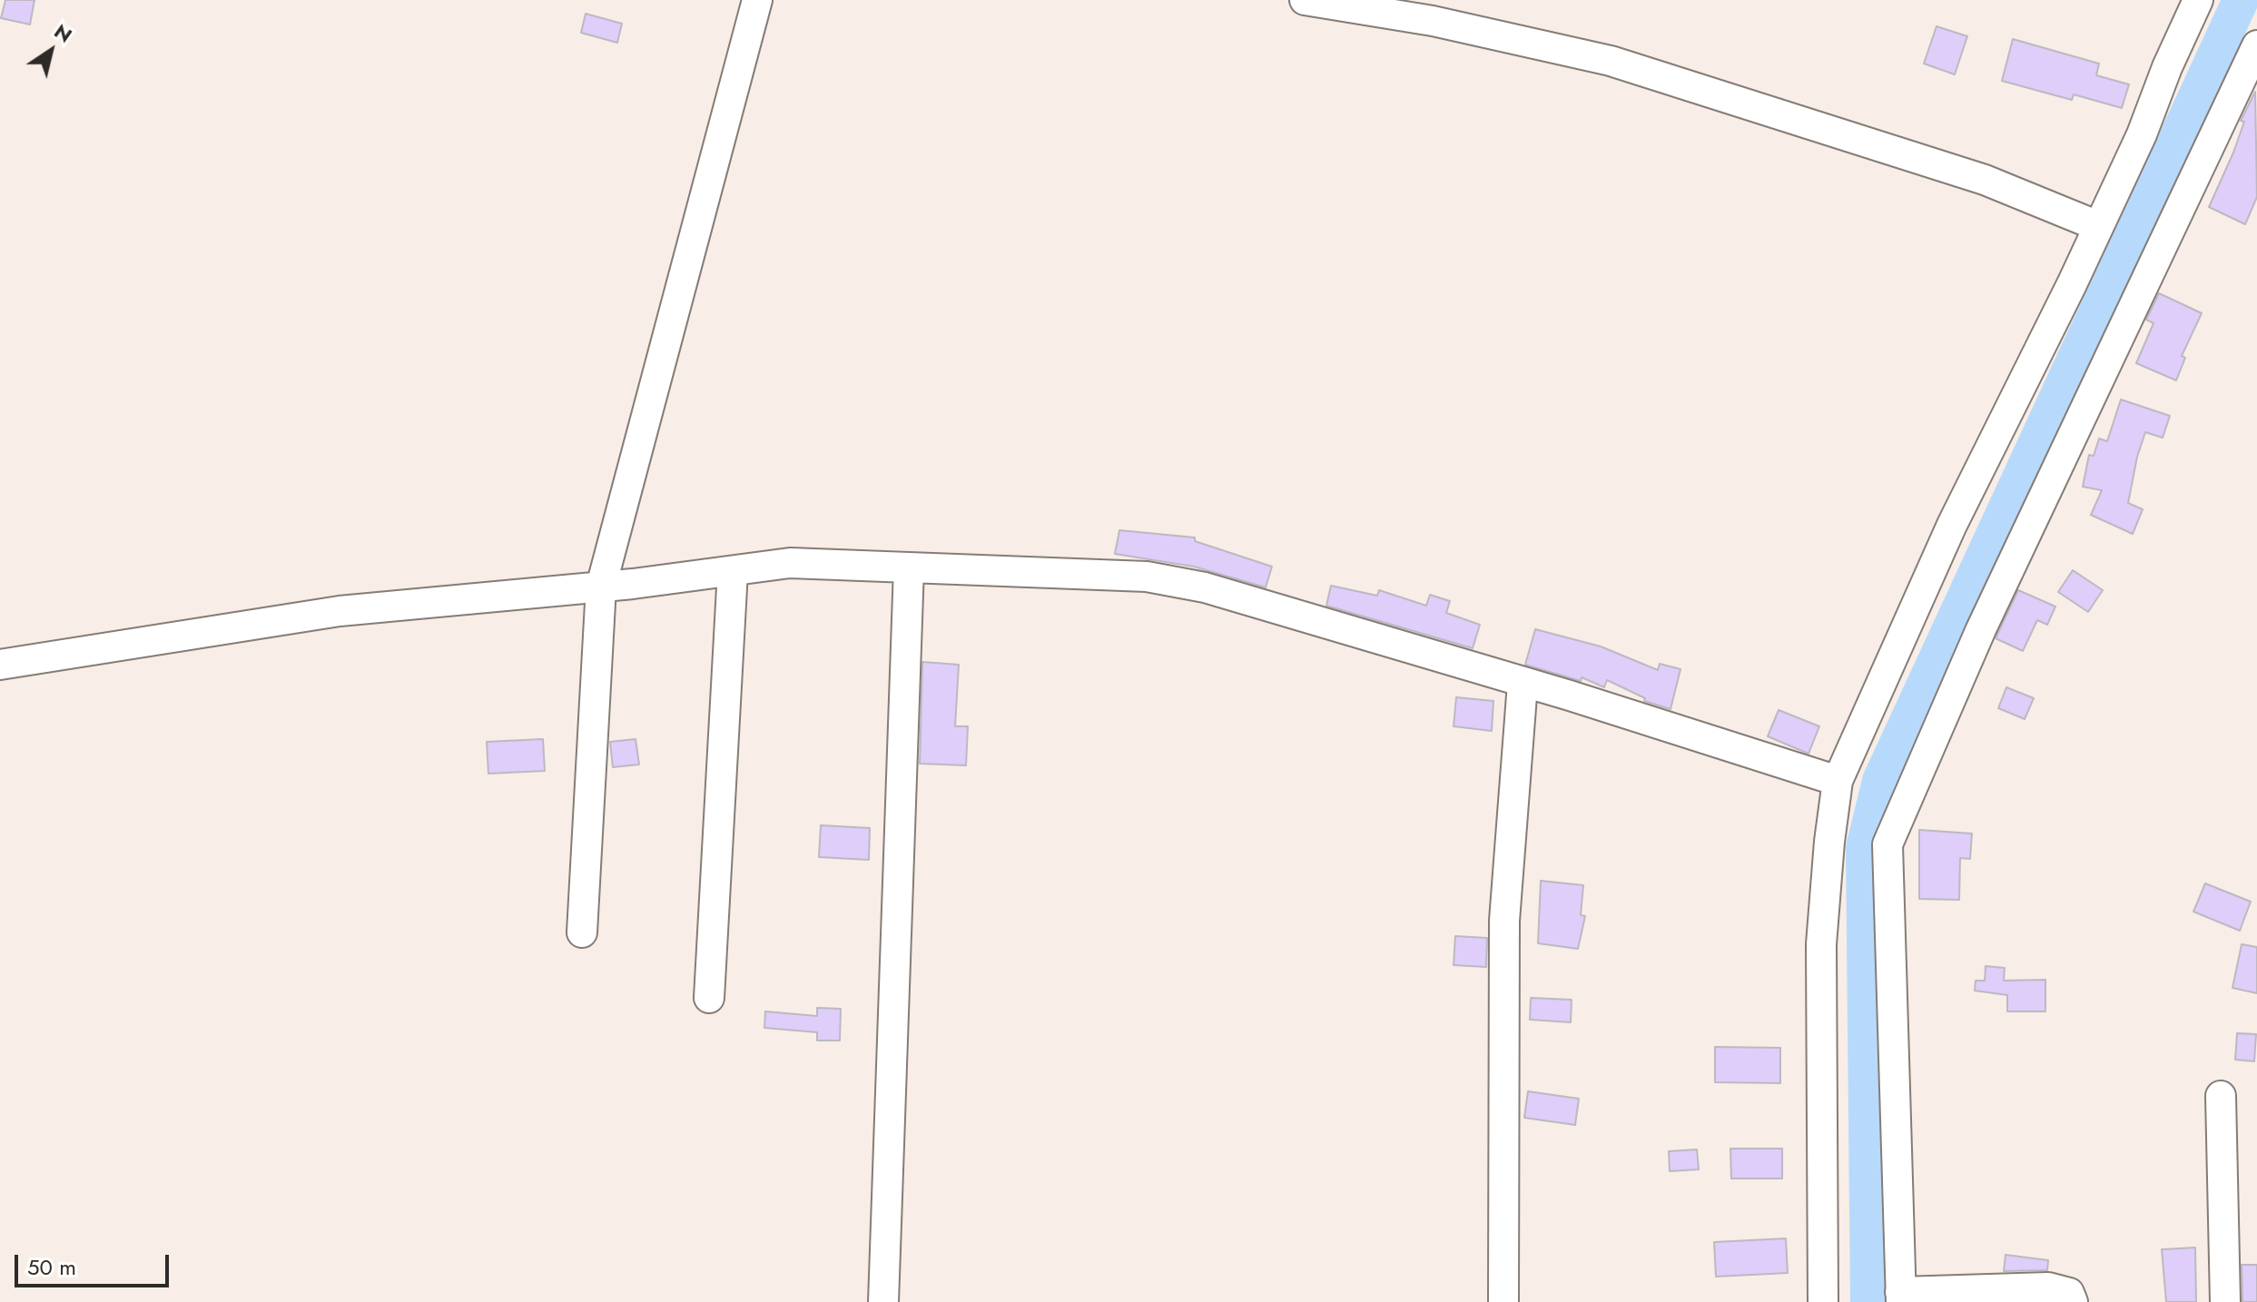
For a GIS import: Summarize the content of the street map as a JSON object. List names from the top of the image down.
{
  "scale_bar": "50 m",
  "north": "top right"
}
